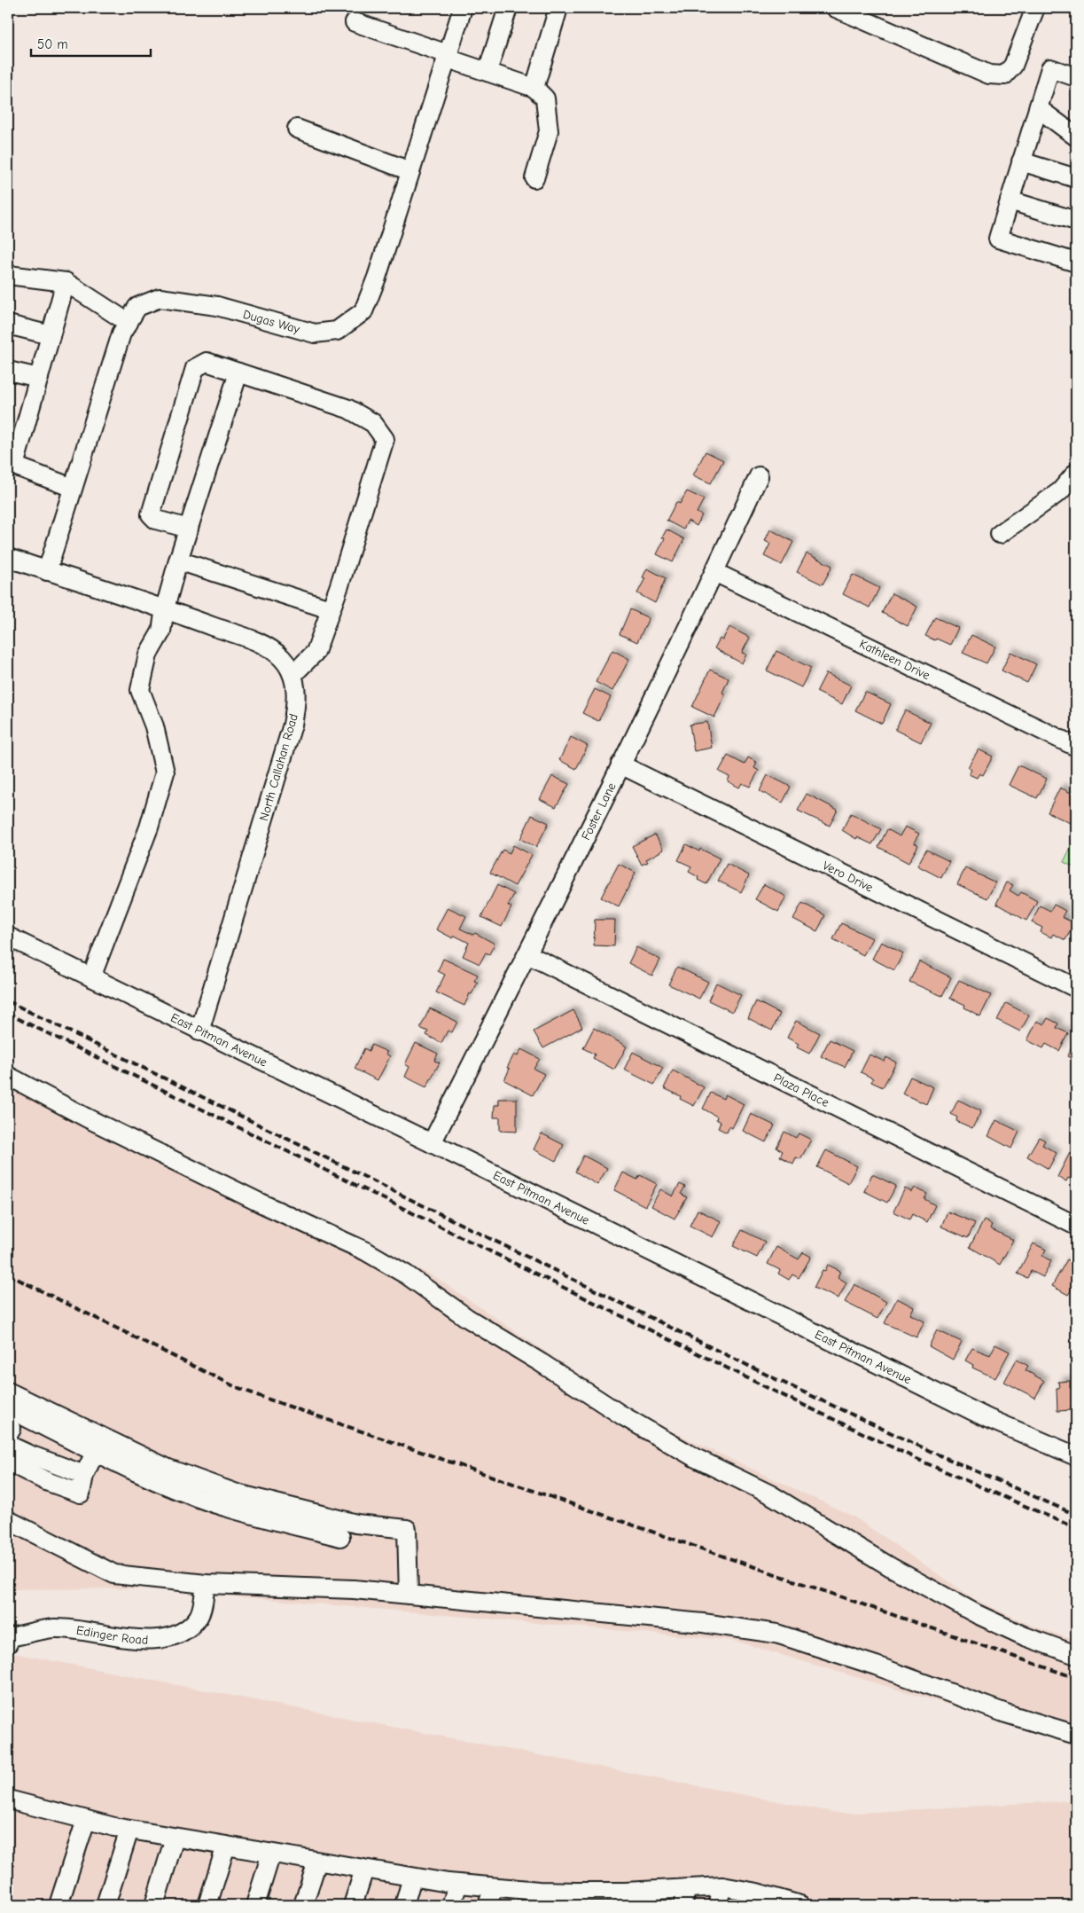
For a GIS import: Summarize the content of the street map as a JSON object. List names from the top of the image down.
{
  "streets": {
    "street": [
      "Dugas Way",
      "Kathleen Drive",
      "North Callahan Road",
      "Foster Lane",
      "Vero Drive",
      "East Pitman Avenue",
      "Plaza Place",
      "Edinger Road"
    ]
  },
  "crossings": [
    ["Dugas Way", "North Callahan Road"],
    ["Kathleen Drive", "Foster Lane"],
    ["North Callahan Road", "East Pitman Avenue"],
    ["Foster Lane", "Vero Drive"],
    ["Foster Lane", "East Pitman Avenue"],
    ["Foster Lane", "Plaza Place"]
  ],
  "scale_bar": "50 m"
}
